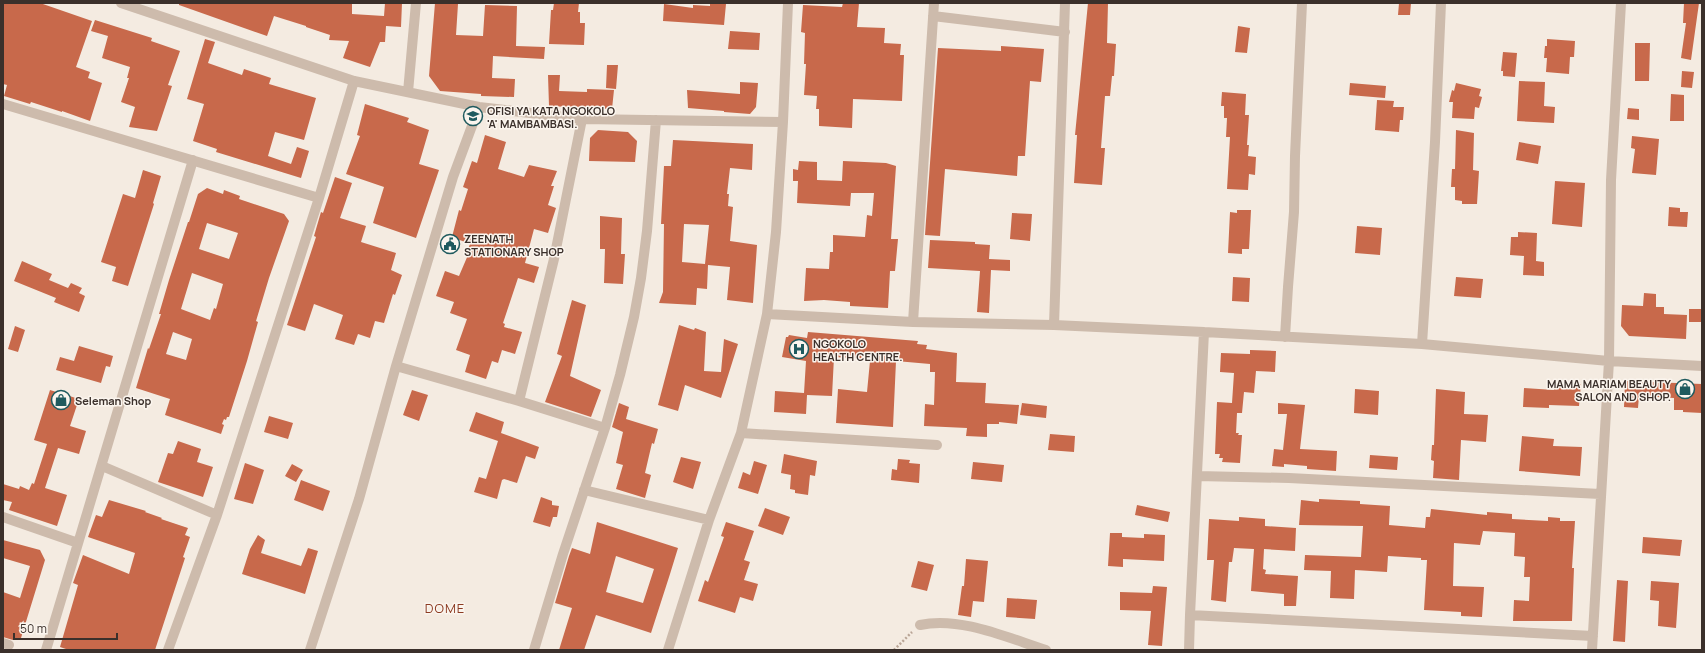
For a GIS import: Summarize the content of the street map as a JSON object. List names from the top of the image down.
{
  "districts": ["DOME"],
  "places": {
    "school or university": ["OFISI YA KATA NGOKOLO 'A' MAMBAMBASI."],
    "public building": ["ZEENATH STATIONARY SHOP"],
    "hospital": ["NGOKOLO HEALTH CENTRE."],
    "shop": ["MAMA MARIAM BEAUTY SALON AND SHOP.", "Seleman Shop"]
  },
  "scale_bar": "50 m"
}
